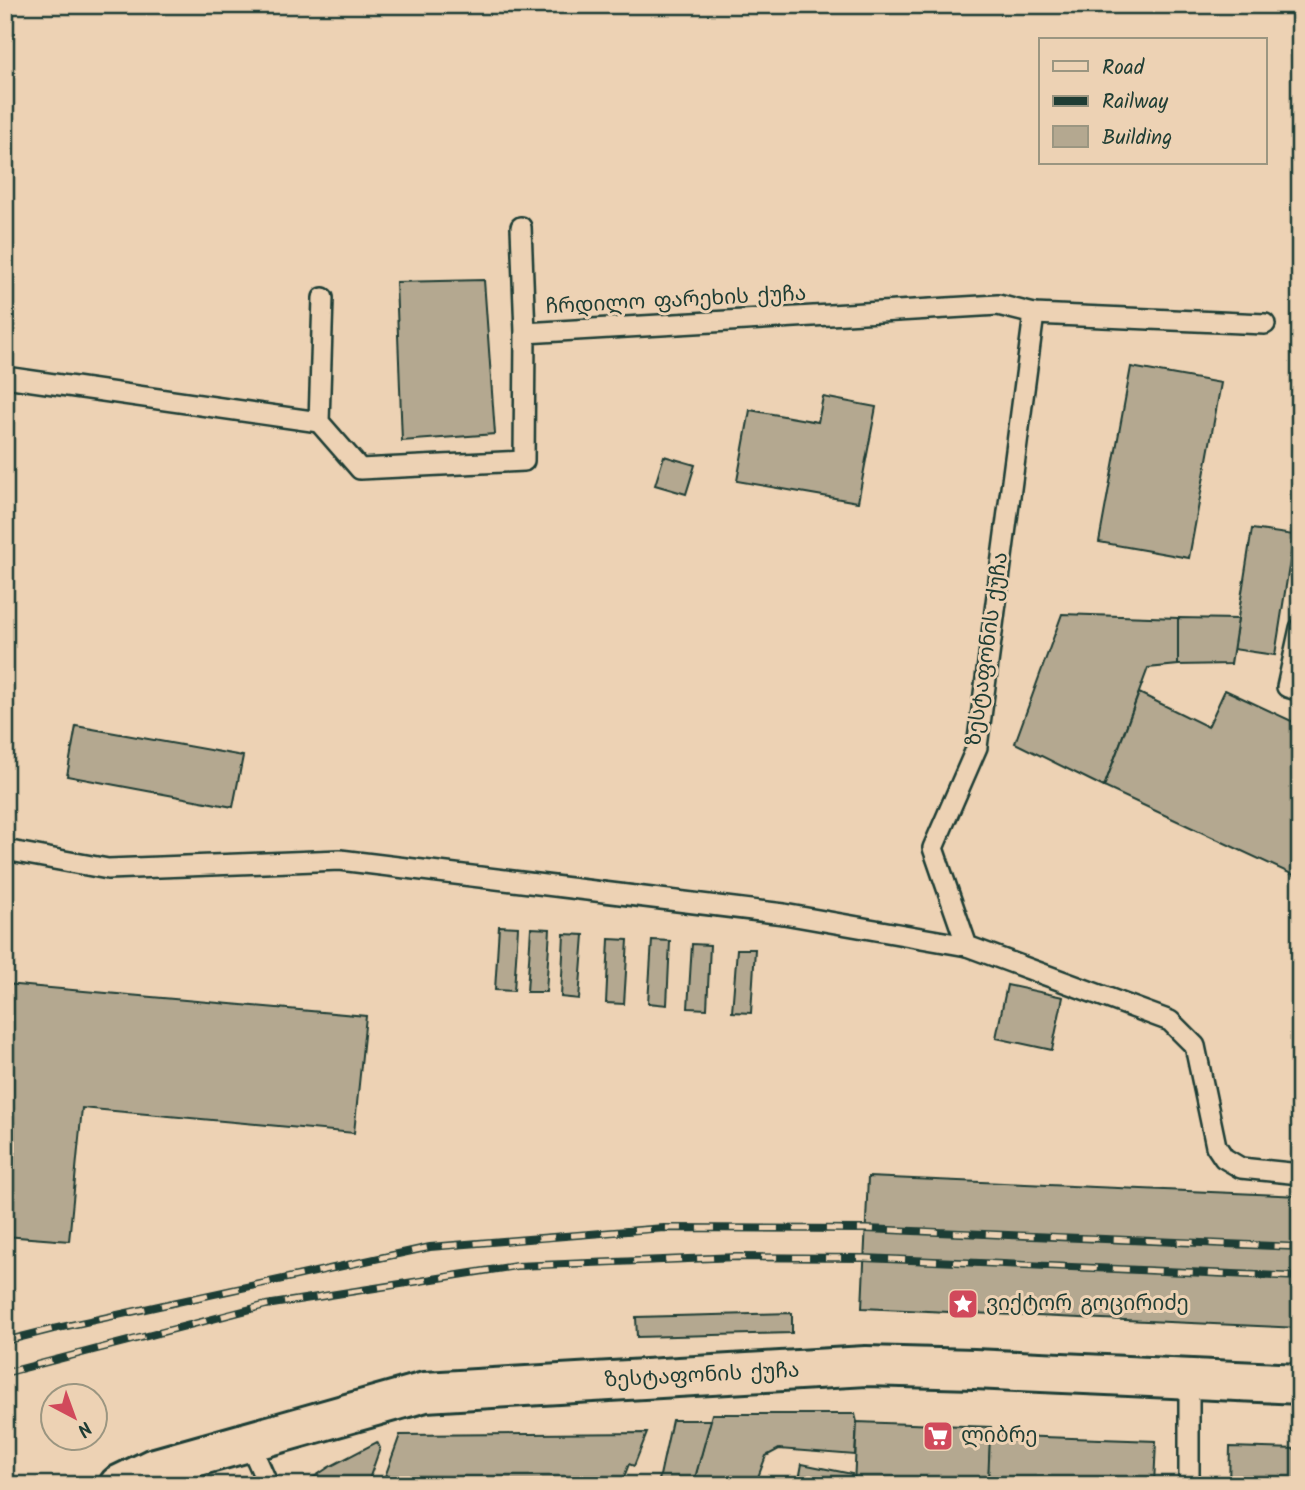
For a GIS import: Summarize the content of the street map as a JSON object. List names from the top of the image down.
{
  "streets": {
    "street": ["ზესტაფონის ქუჩა"],
    "lane": ["ჩრდილო ფარეხის ქუჩა"]
  },
  "crossings": [
    ["ჩრდილო ფარეხის ქუჩა", "ზესტაფონის ქუჩა"]
  ],
  "places": {
    "place": ["ვიქტორ გოცირიძე"],
    "supermarket": ["ლიბრე"]
  },
  "legend": ["Road", "Railway", "Building"],
  "north": "bottom right"
}
